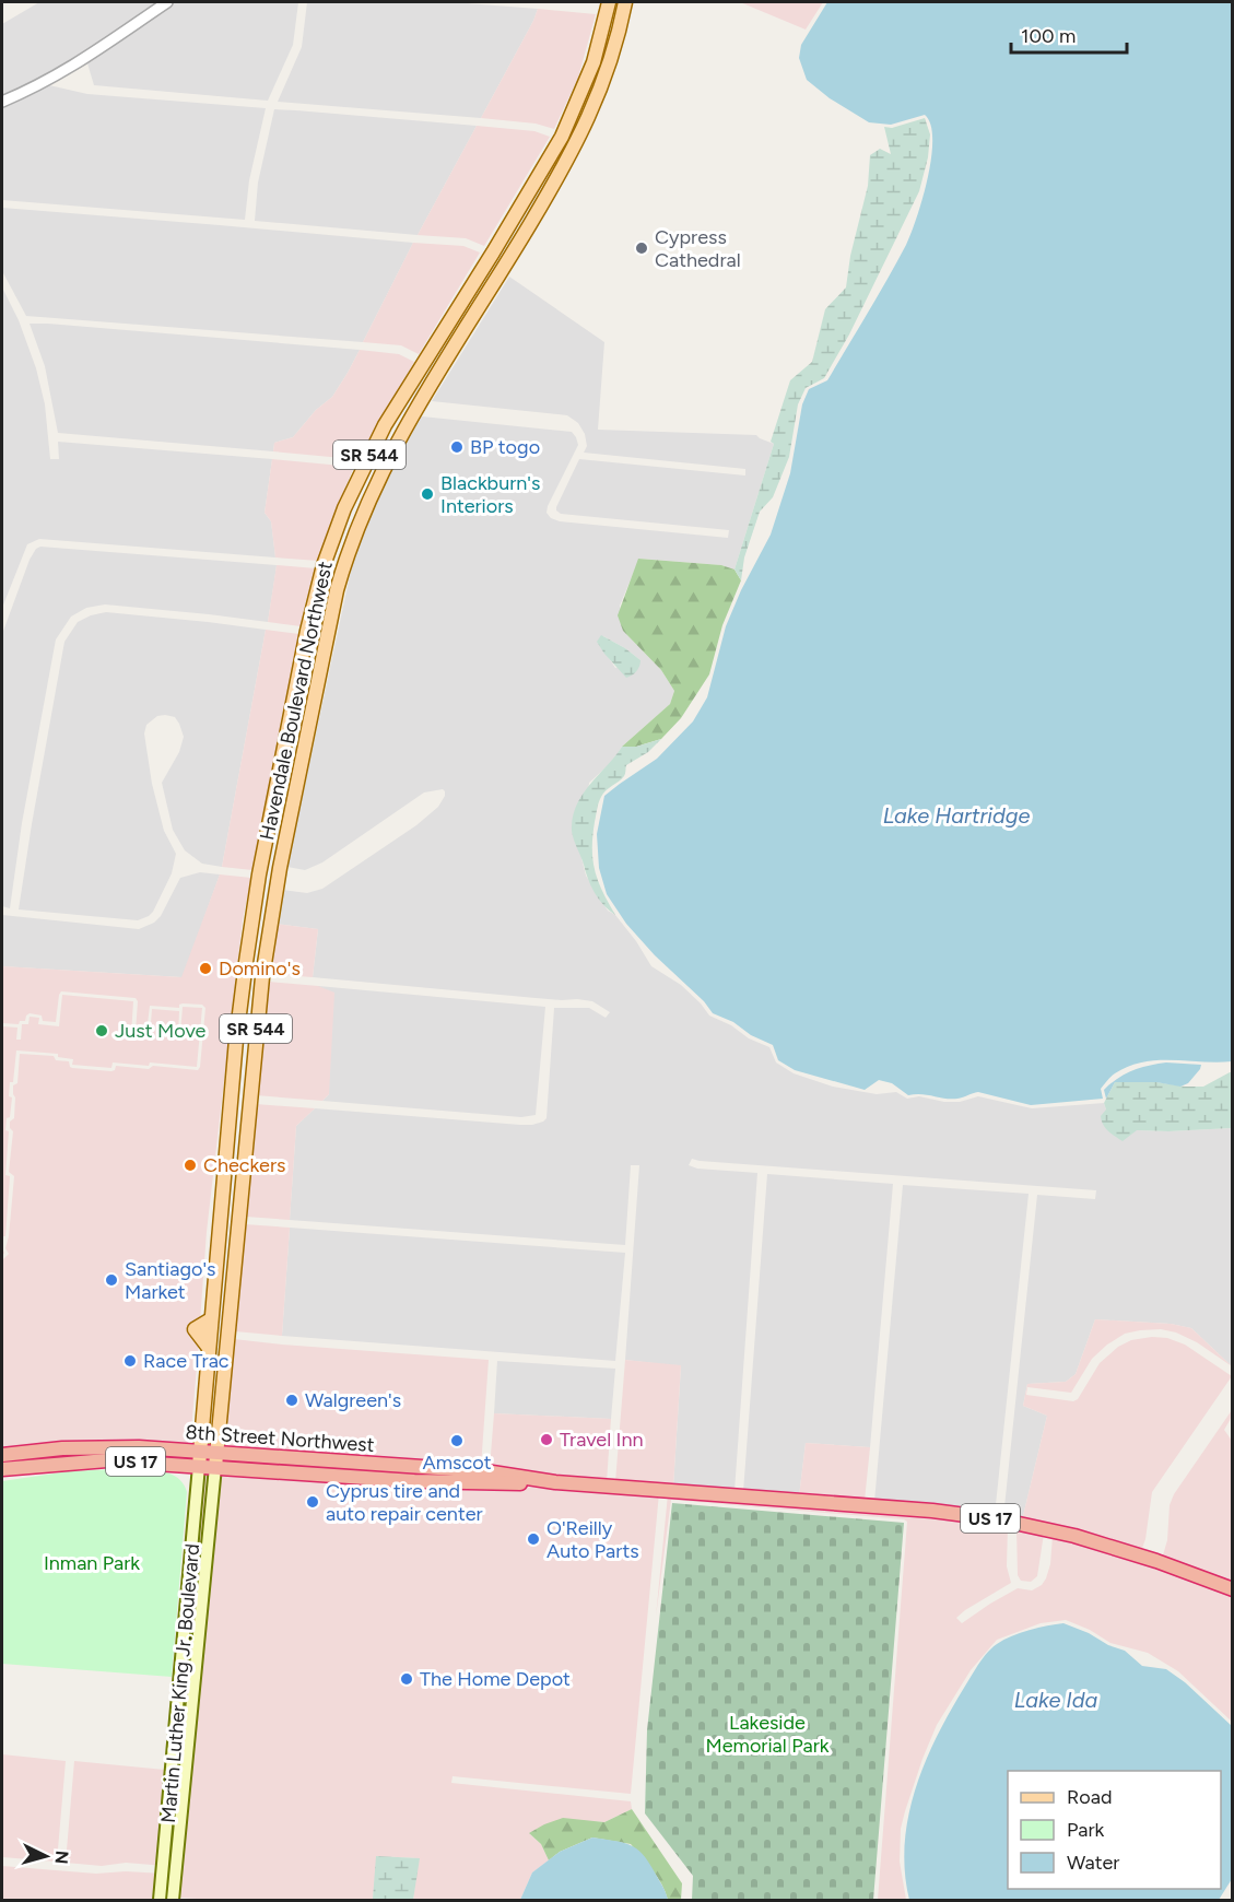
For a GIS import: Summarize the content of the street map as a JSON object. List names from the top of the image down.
{
  "streets": {
    "highway": ["8th Street Northwest", "US 17"],
    "main road": ["SR 544", "Havendale Boulevard Northwest", "Martin Luther King Jr. Boulevard"]
  },
  "crossings": [
    ["Havendale Boulevard Northwest", "8th Street Northwest"],
    ["Havendale Boulevard Northwest", "Martin Luther King Jr. Boulevard"],
    ["8th Street Northwest", "Martin Luther King Jr. Boulevard"]
  ],
  "water": ["Lake Hartridge", "Lake Ida"],
  "parks": ["Inman Park", "Lakeside Memorial Park"],
  "places": [
    "Cypress Cathedral",
    "BP togo",
    "Blackburn's Interiors",
    "Domino's",
    "Just Move",
    "Checkers",
    "Santiago's Market",
    "Race Trac",
    "Walgreen's",
    "Travel Inn",
    "Amscot",
    "Cyprus tire and auto repair center",
    "O'Reilly Auto Parts",
    "The Home Depot"
  ],
  "legend": ["Road", "Park", "Water"],
  "scale_bar": "100 m",
  "north": "right"
}
